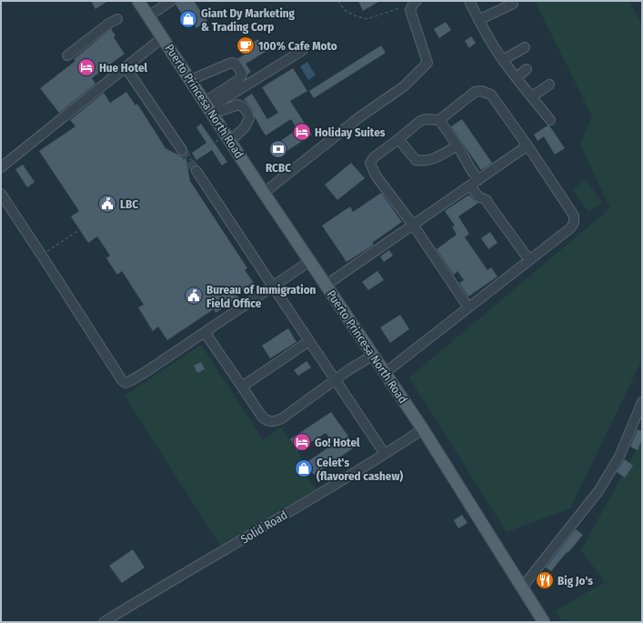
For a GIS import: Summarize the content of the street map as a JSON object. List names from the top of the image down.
{
  "streets": {
    "main road": ["Puerto Princesa North Road"],
    "street": ["Solid Road"]
  },
  "crossings": [
    ["Puerto Princesa North Road", "Solid Road"]
  ],
  "places": {
    "shop": ["Giant Dy Marketing & Trading Corp", "Celet's (flavored cashew)"],
    "cafe": ["100% Cafe Moto"],
    "hotel": ["Hue Hotel", "Holiday Suites", "Go! Hotel"],
    "bank": ["RCBC"],
    "public building": ["LBC", "Bureau of Immigration Field Office"],
    "restaurant": ["Big Jo's"]
  }
}
